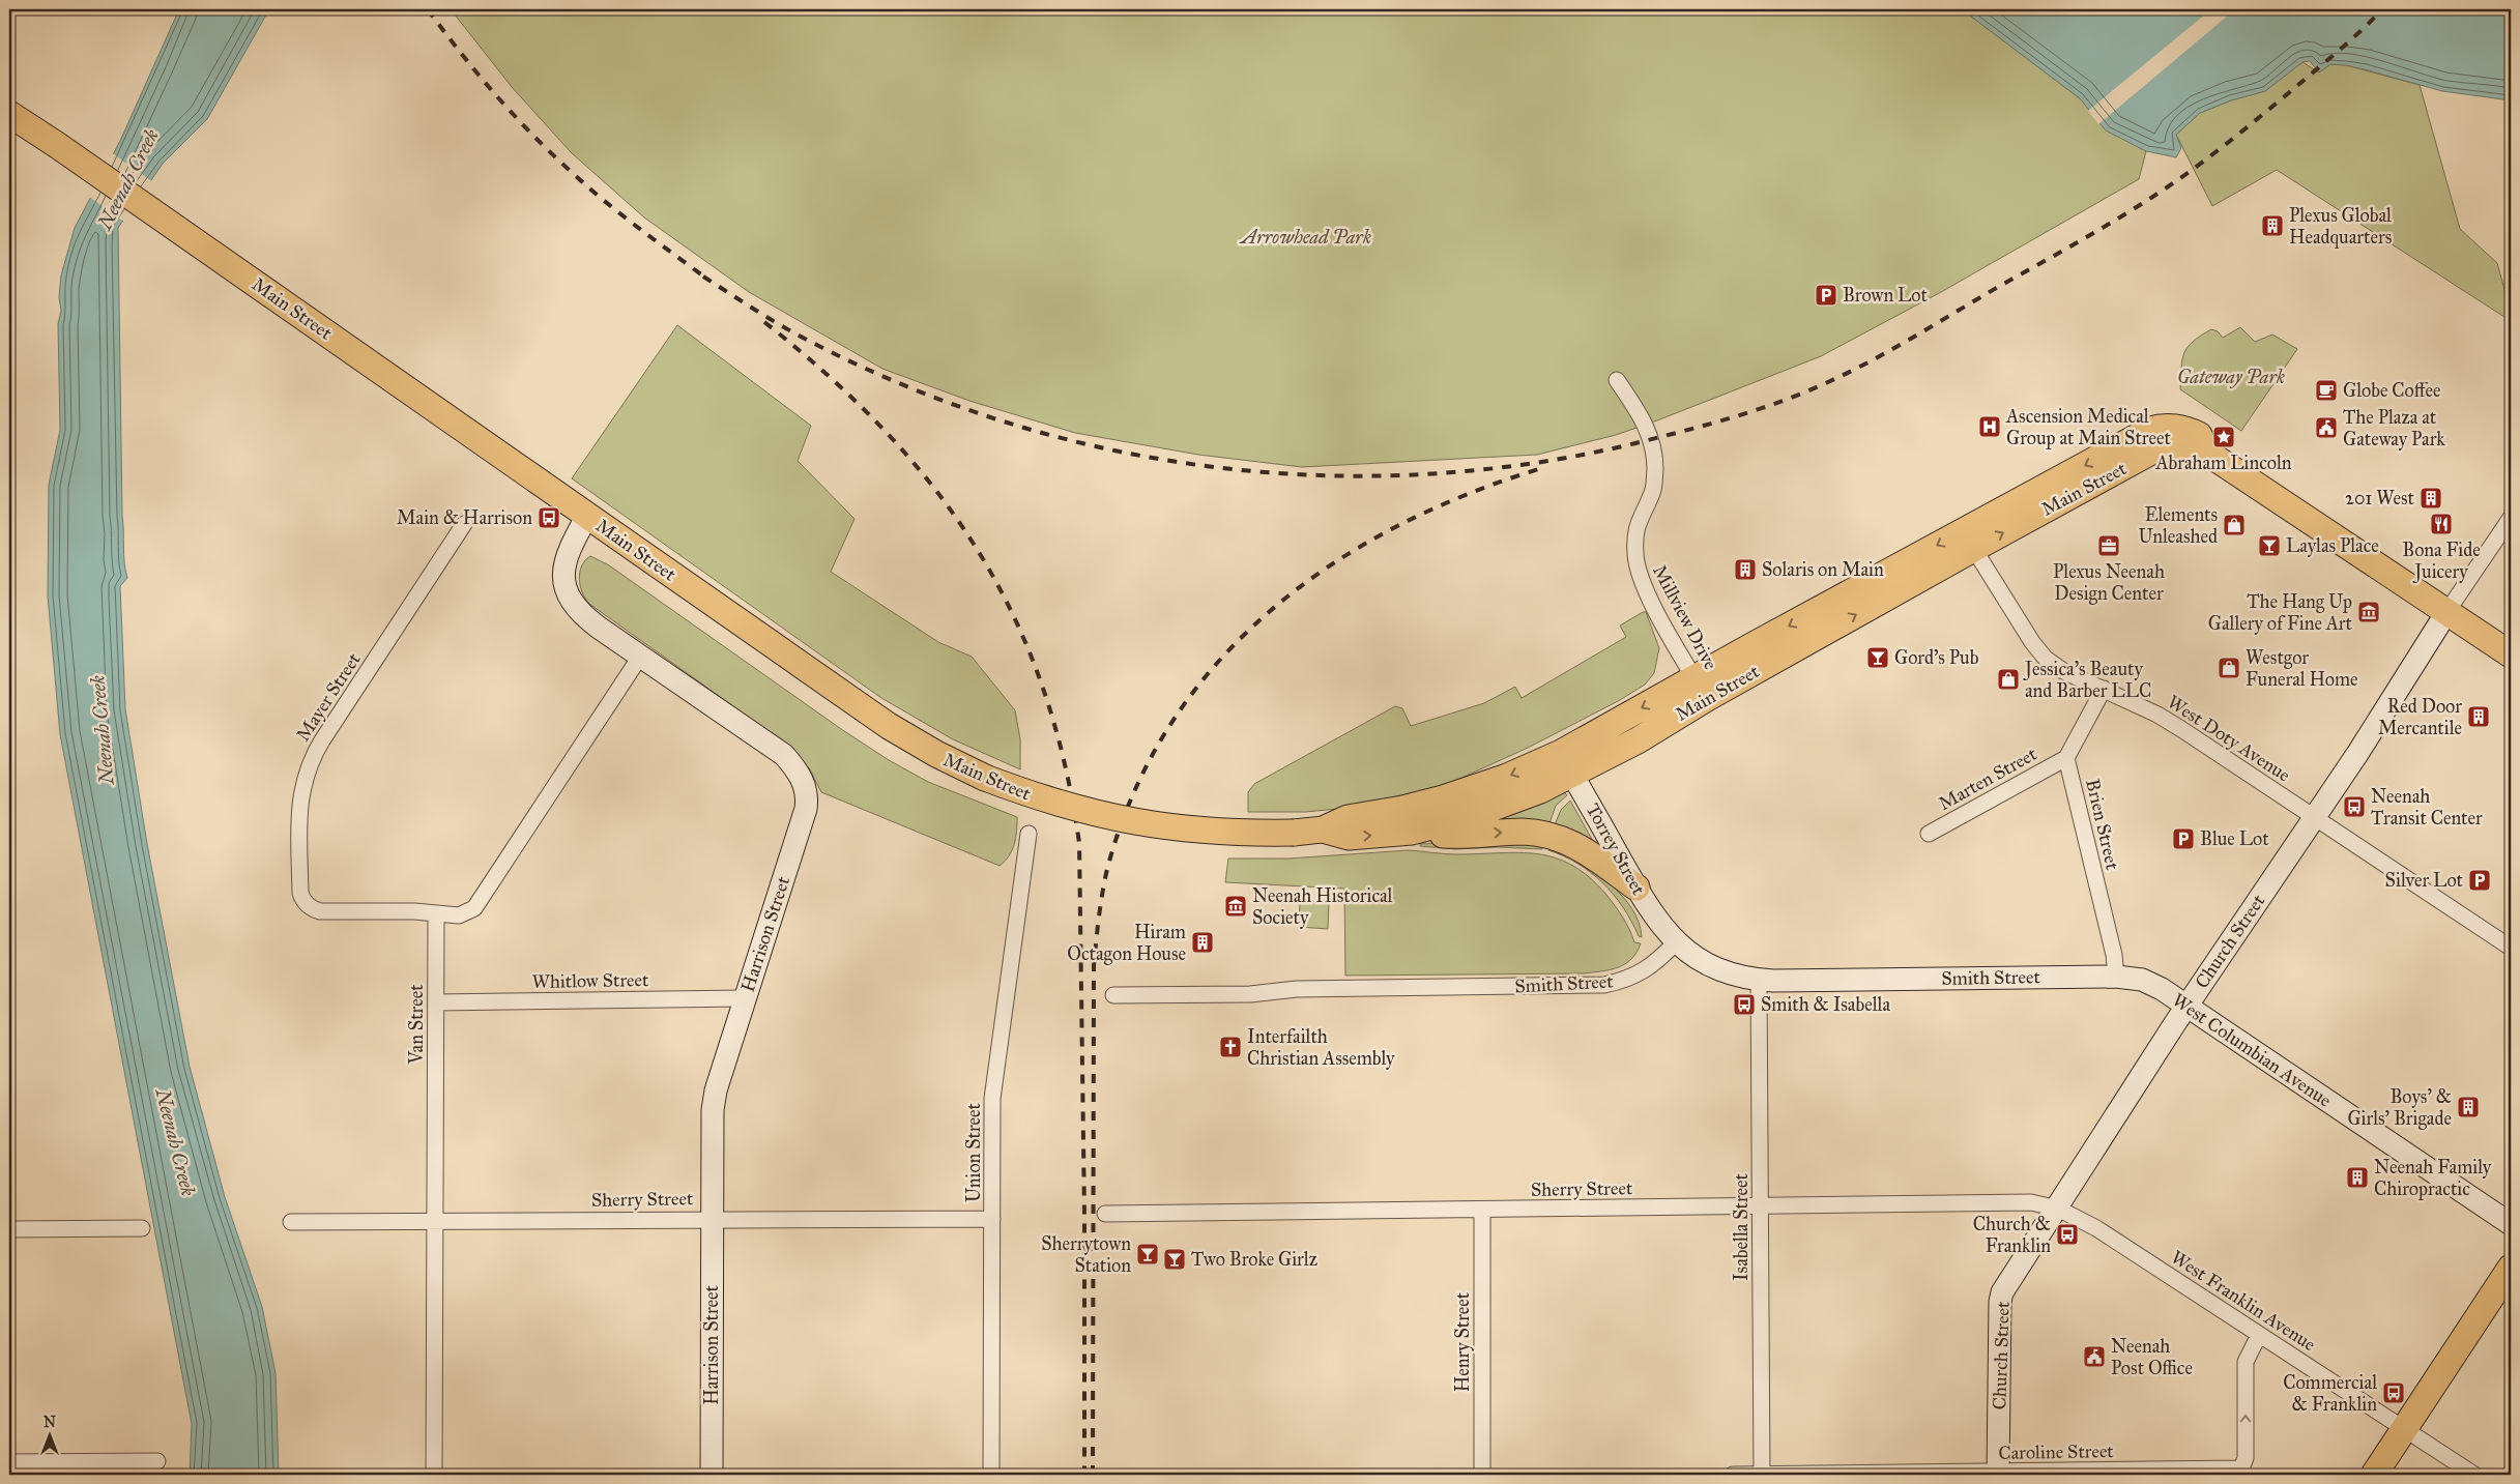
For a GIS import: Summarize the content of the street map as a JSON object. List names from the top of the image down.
{
  "streets": {
    "main road": ["Main Street"],
    "street": [
      "Millview Drive",
      "Mayer Street",
      "West Doty Avenue",
      "Marten Street",
      "Brien Street",
      "Torrey Street",
      "Harrison Street",
      "Church Street",
      "Smith Street",
      "Whitlow Street",
      "Van Street",
      "West Columbian Avenue",
      "Union Street",
      "Sherry Street",
      "Isabella Street",
      "West Franklin Avenue",
      "Henry Street",
      "Caroline Street"
    ]
  },
  "crossings": [
    ["Main Street", "Millview Drive"],
    ["Main Street", "West Doty Avenue"],
    ["Main Street", "Torrey Street"],
    ["Main Street", "Harrison Street"],
    ["Main Street", "Church Street"],
    ["Mayer Street", "Van Street"],
    ["West Doty Avenue", "Church Street"],
    ["Marten Street", "Brien Street"],
    ["Brien Street", "Smith Street"],
    ["Brien Street", "West Columbian Avenue"],
    ["Torrey Street", "Smith Street"],
    ["Harrison Street", "Whitlow Street"],
    ["Harrison Street", "Sherry Street"],
    ["Church Street", "West Columbian Avenue"],
    ["Church Street", "Sherry Street"],
    ["Church Street", "West Franklin Avenue"],
    ["Church Street", "Caroline Street"],
    ["Smith Street", "West Columbian Avenue"],
    ["Smith Street", "Isabella Street"],
    ["Whitlow Street", "Van Street"],
    ["Van Street", "Sherry Street"],
    ["Union Street", "Sherry Street"],
    ["Sherry Street", "Isabella Street"],
    ["Sherry Street", "West Franklin Avenue"],
    ["Sherry Street", "Henry Street"],
    ["Isabella Street", "Caroline Street"],
    ["West Franklin Avenue", "Caroline Street"]
  ],
  "water": ["Neenah Creek"],
  "parks": ["Arrowhead Park", "Gateway Park"],
  "places": {
    "building": [
      "Plexus Global Headquarters",
      "201 West",
      "Solaris on Main",
      "Red Door Mercantile",
      "Hiram Octagon House",
      "Boys' & Girls' Brigade",
      "Neenah Family Chiropractic"
    ],
    "parking": ["Brown Lot", "Blue Lot", "Silver Lot"],
    "cafe": ["Globe Coffee"],
    "hospital": ["Ascension Medical Group at Main Street"],
    "public building": ["The Plaza at Gateway Park", "Neenah Post Office"],
    "place": ["Abraham Lincoln"],
    "bus stop": [
      "Main & Harrison",
      "Neenah Transit Center",
      "Smith & Isabella",
      "Church & Franklin",
      "Commercial & Franklin"
    ],
    "restaurant": ["Bona Fide Juicery"],
    "shop": ["Elements Unleashed", "Westgor Funeral Home", "Jessica's Beauty and Barber LLC"],
    "office": ["Plexus Neenah Design Center"],
    "bar": [
      "Laylas Place",
      "Gord's Pub",
      "Sherrytown Station",
      "Two Broke Girlz"
    ],
    "museum": ["The Hang Up Gallery of Fine Art", "Neenah Historical Society"],
    "church": ["Interfailth Christian Assembly"]
  },
  "north": "top"
}
